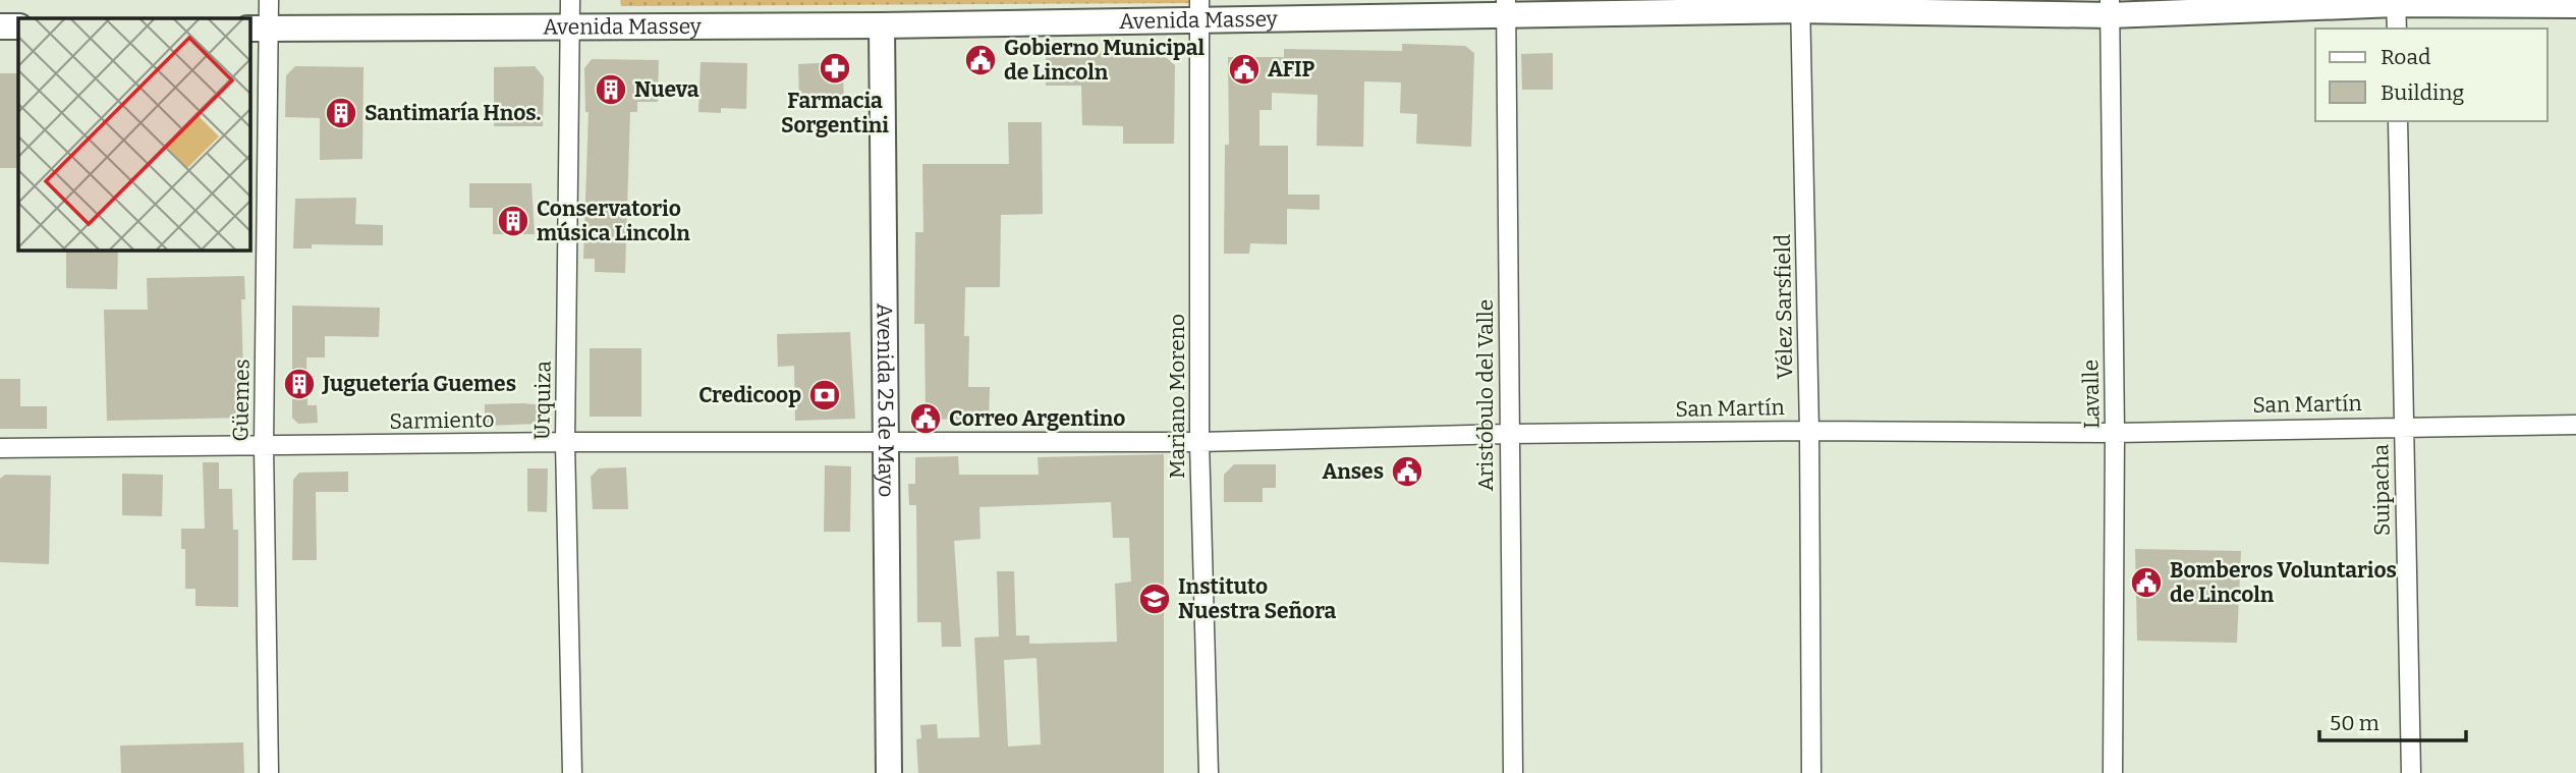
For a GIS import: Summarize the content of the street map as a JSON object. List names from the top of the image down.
{
  "streets": {
    "main road": ["Avenida Massey", "Avenida 25 de Mayo"],
    "street": [
      "Vélez Sarsfield",
      "Lavalle",
      "Aristóbulo del Valle",
      "Mariano Moreno",
      "Güemes",
      "Urquiza",
      "San Martín",
      "Sarmiento",
      "Suipacha"
    ]
  },
  "crossings": [
    ["Avenida Massey", "Vélez Sarsfield"],
    ["Avenida Massey", "Lavalle"],
    ["Avenida Massey", "Aristóbulo del Valle"],
    ["Avenida Massey", "Mariano Moreno"],
    ["Avenida Massey", "Avenida 25 de Mayo"],
    ["Avenida Massey", "Güemes"],
    ["Avenida Massey", "Urquiza"],
    ["Vélez Sarsfield", "San Martín"],
    ["Lavalle", "San Martín"],
    ["Aristóbulo del Valle", "San Martín"],
    ["Mariano Moreno", "San Martín"],
    ["Avenida 25 de Mayo", "San Martín"],
    ["Avenida 25 de Mayo", "Sarmiento"],
    ["Güemes", "Sarmiento"],
    ["Urquiza", "Sarmiento"],
    ["San Martín", "Sarmiento"],
    ["San Martín", "Suipacha"]
  ],
  "places": {
    "public building": [
      "Gobierno Municipal de Lincoln",
      "AFIP",
      "Correo Argentino",
      "Anses",
      "Bomberos Voluntarios de Lincoln"
    ],
    "pharmacy": ["Farmacia Sorgentini"],
    "building": [
      "Nueva",
      "Santimaría Hnos.",
      "Conservatorio música Lincoln",
      "Juguetería Guemes"
    ],
    "bank": ["Credicoop"],
    "school or university": ["Instituto Nuestra Señora"]
  },
  "legend": ["Road", "Building"],
  "scale_bar": "50 m"
}
